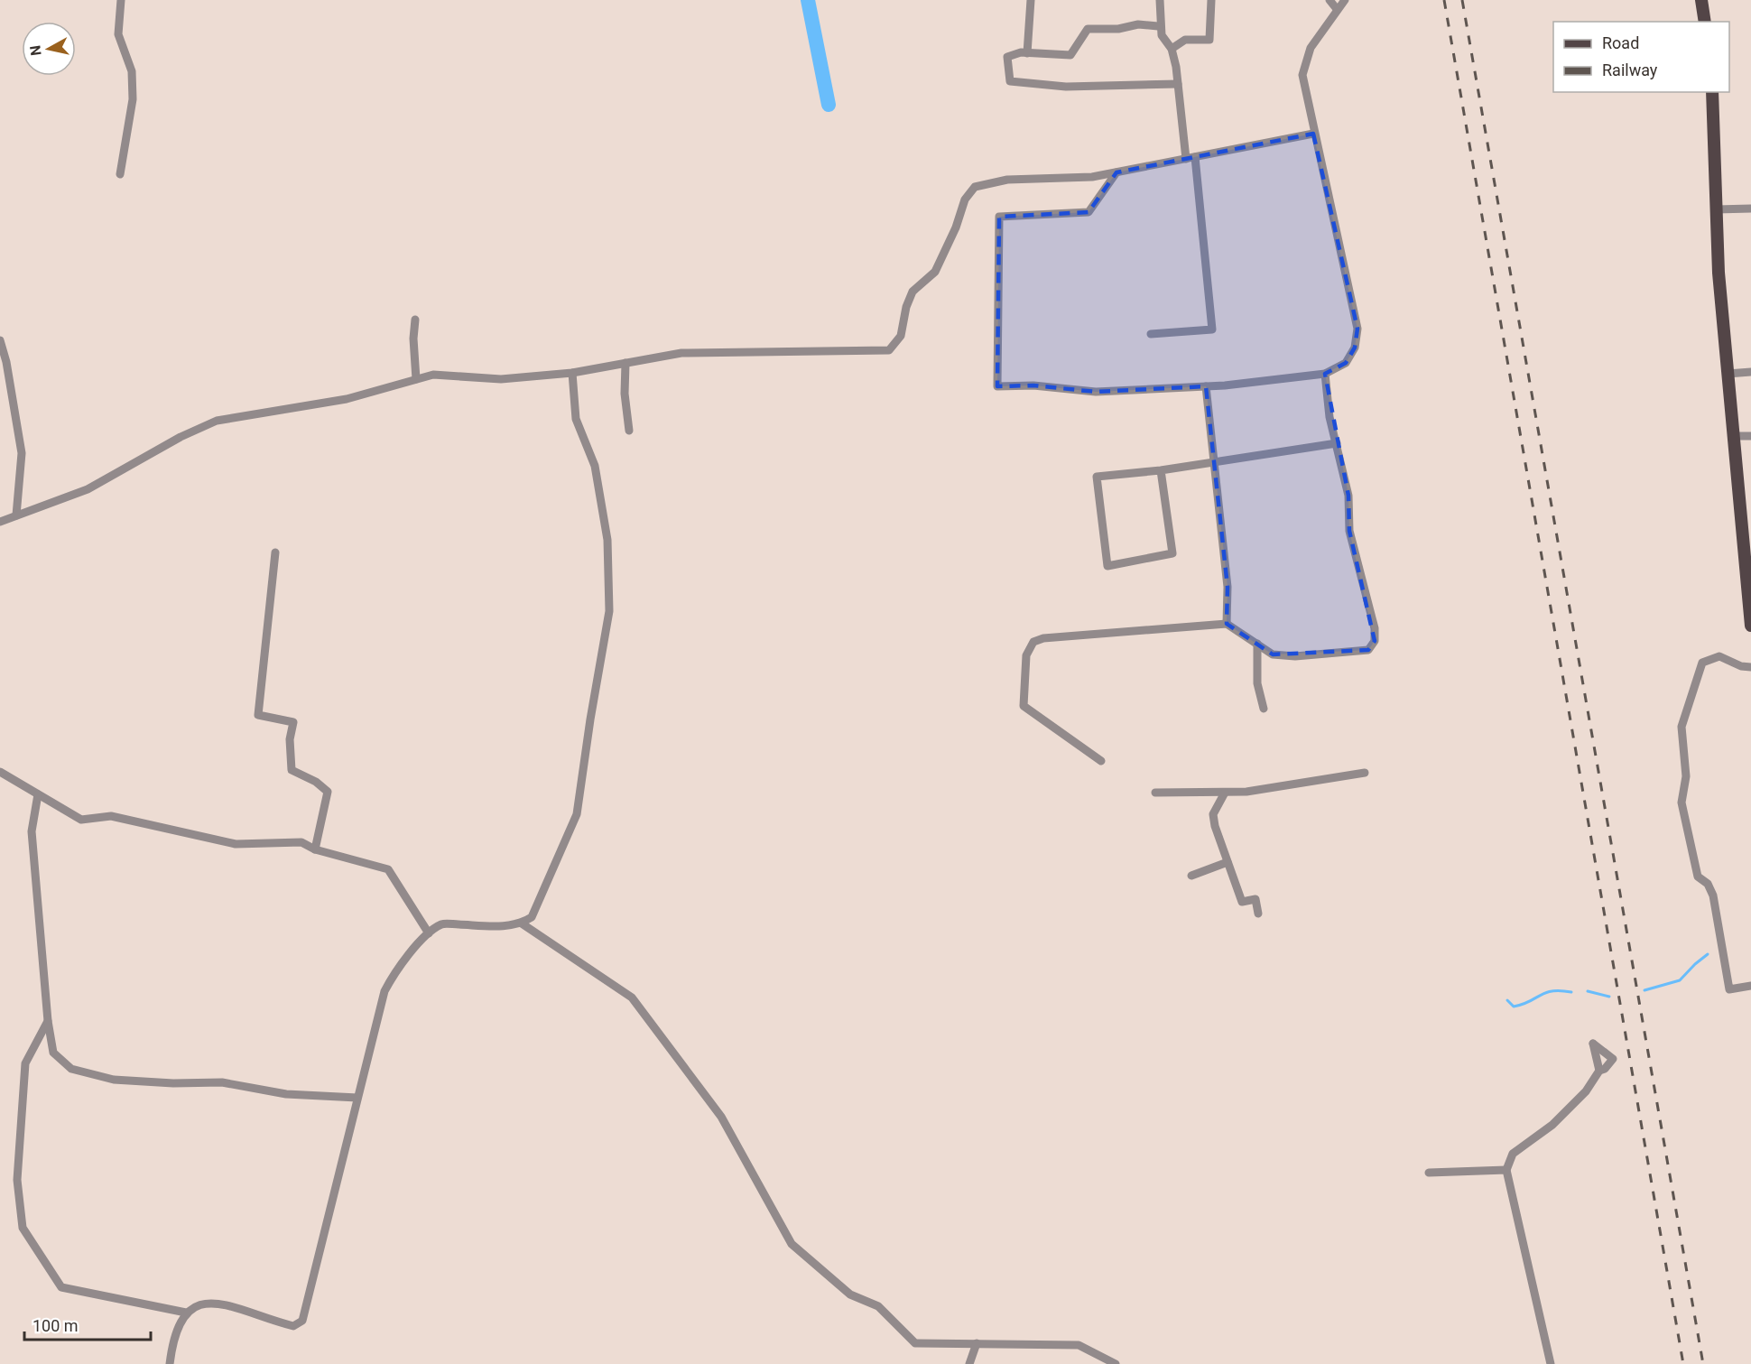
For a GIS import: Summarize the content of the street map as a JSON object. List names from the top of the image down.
{
  "legend": ["Road", "Railway"],
  "scale_bar": "100 m",
  "north": "left"
}
